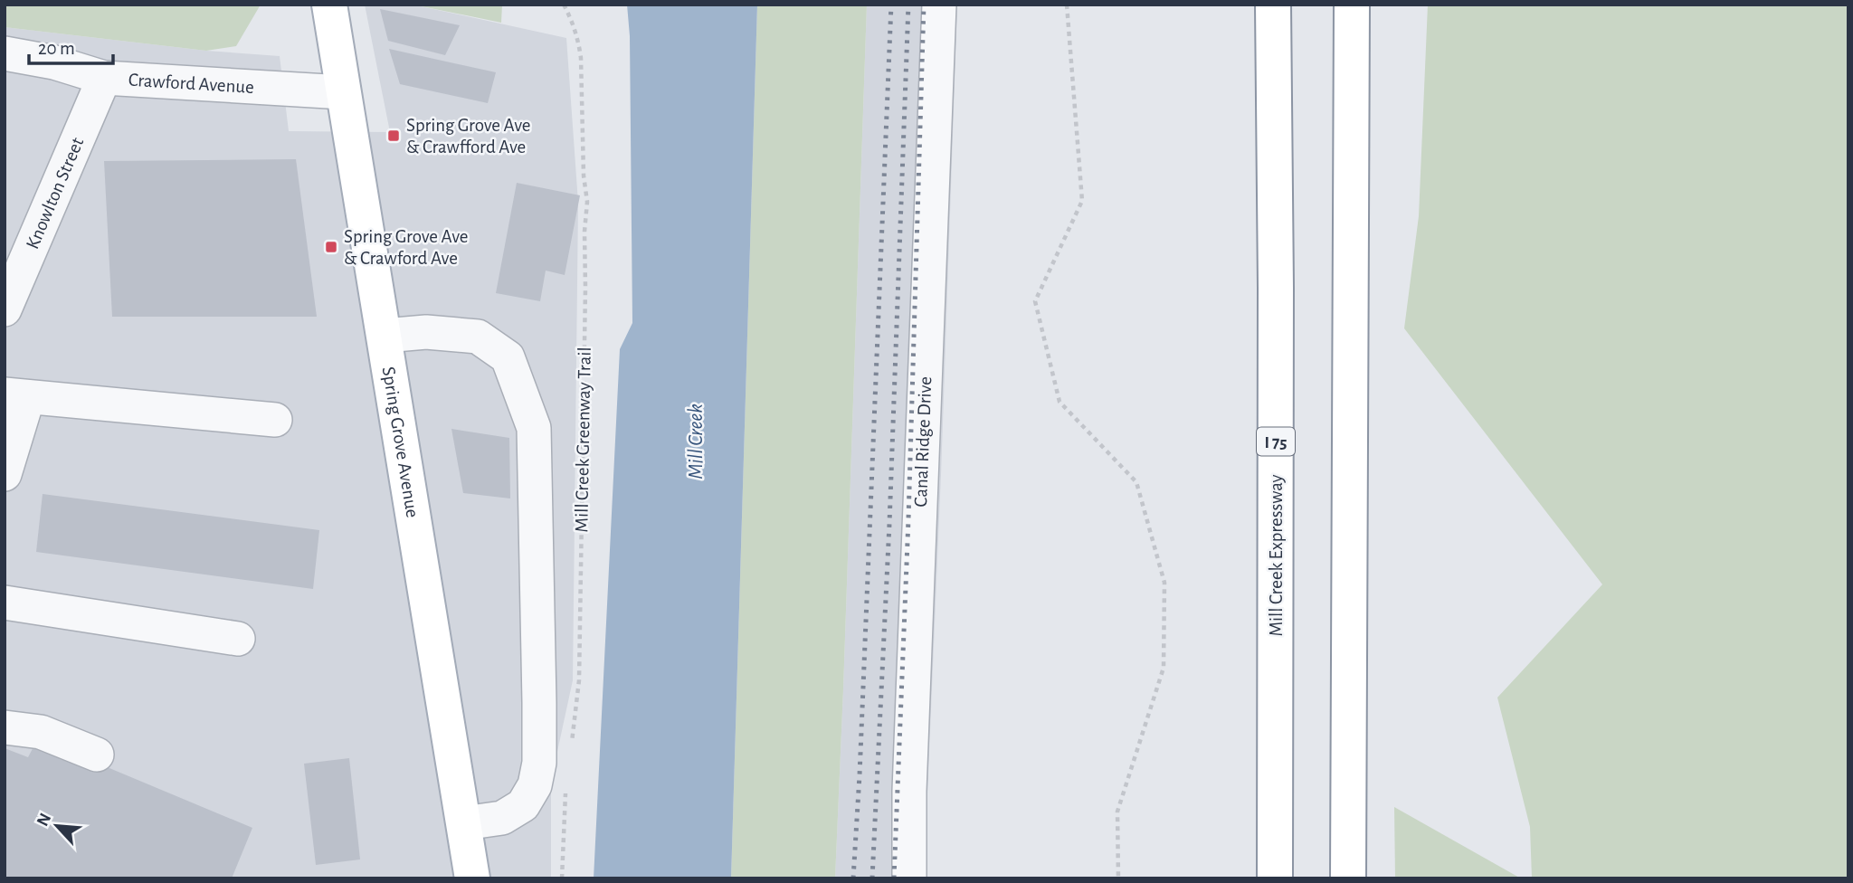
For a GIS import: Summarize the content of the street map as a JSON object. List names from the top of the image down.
{
  "streets": {
    "main road": ["Spring Grove Avenue", "I 75", "Mill Creek Expressway"],
    "street": ["Crawford Avenue", "Knowlton Street", "Canal Ridge Drive"],
    "path": ["Mill Creek Greenway Trail"]
  },
  "crossings": [
    ["Crawford Avenue", "Knowlton Street"],
    ["Crawford Avenue", "Spring Grove Avenue"]
  ],
  "water": ["Mill Creek"],
  "places": {
    "transit": ["Spring Grove Ave & Crawfford Ave", "Spring Grove Ave & Crawford Ave"]
  },
  "scale_bar": "20 m",
  "north": "top left"
}
